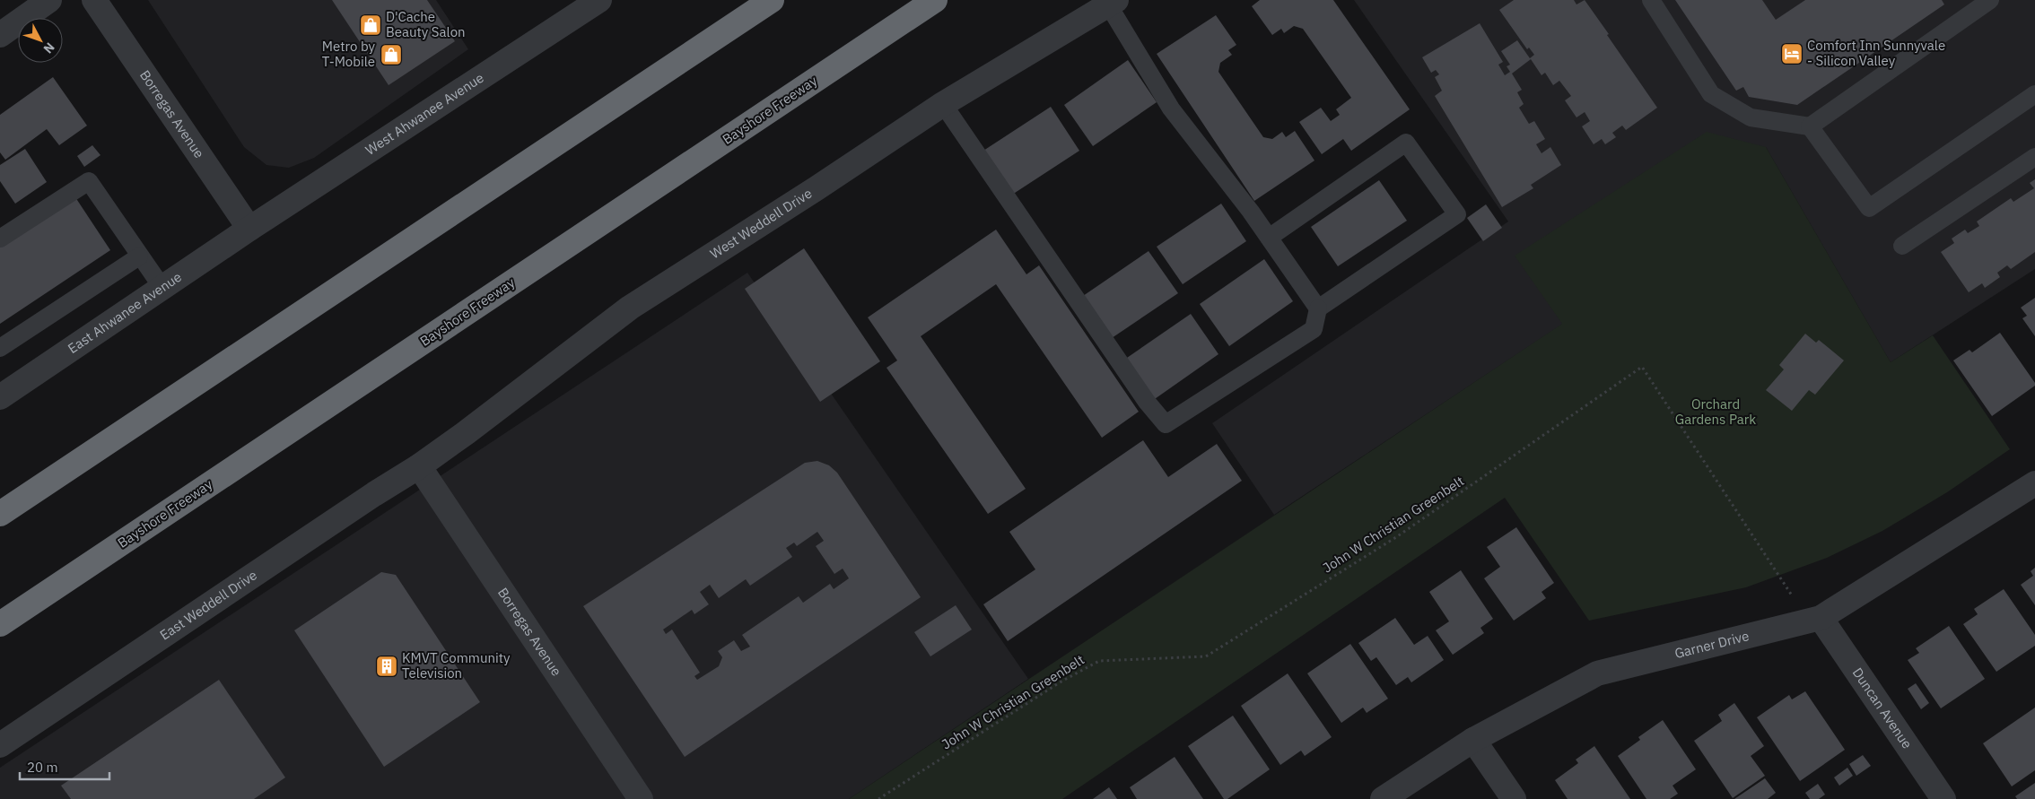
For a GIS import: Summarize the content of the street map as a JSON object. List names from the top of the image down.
{
  "streets": {
    "highway": ["Bayshore Freeway"],
    "street": [
      "Borregas Avenue",
      "West Ahwanee Avenue",
      "West Weddell Drive",
      "East Ahwanee Avenue",
      "East Weddell Drive",
      "Garner Drive",
      "Duncan Avenue"
    ],
    "path": ["John W Christian Greenbelt"]
  },
  "crossings": [
    ["Borregas Avenue", "West Ahwanee Avenue"],
    ["Borregas Avenue", "West Weddell Drive"],
    ["Borregas Avenue", "East Ahwanee Avenue"],
    ["Borregas Avenue", "East Weddell Drive"],
    ["West Ahwanee Avenue", "East Ahwanee Avenue"],
    ["West Weddell Drive", "East Weddell Drive"],
    ["John W Christian Greenbelt", "Garner Drive"],
    ["John W Christian Greenbelt", "Duncan Avenue"],
    ["Garner Drive", "Duncan Avenue"]
  ],
  "parks": ["Orchard Gardens Park"],
  "places": {
    "shop": ["D'Cache Beauty Salon", "Metro by T-Mobile"],
    "hotel": ["Comfort Inn Sunnyvale - Silicon Valley"],
    "building": ["KMVT Community Television"]
  },
  "scale_bar": "20 m",
  "north": "bottom right"
}
